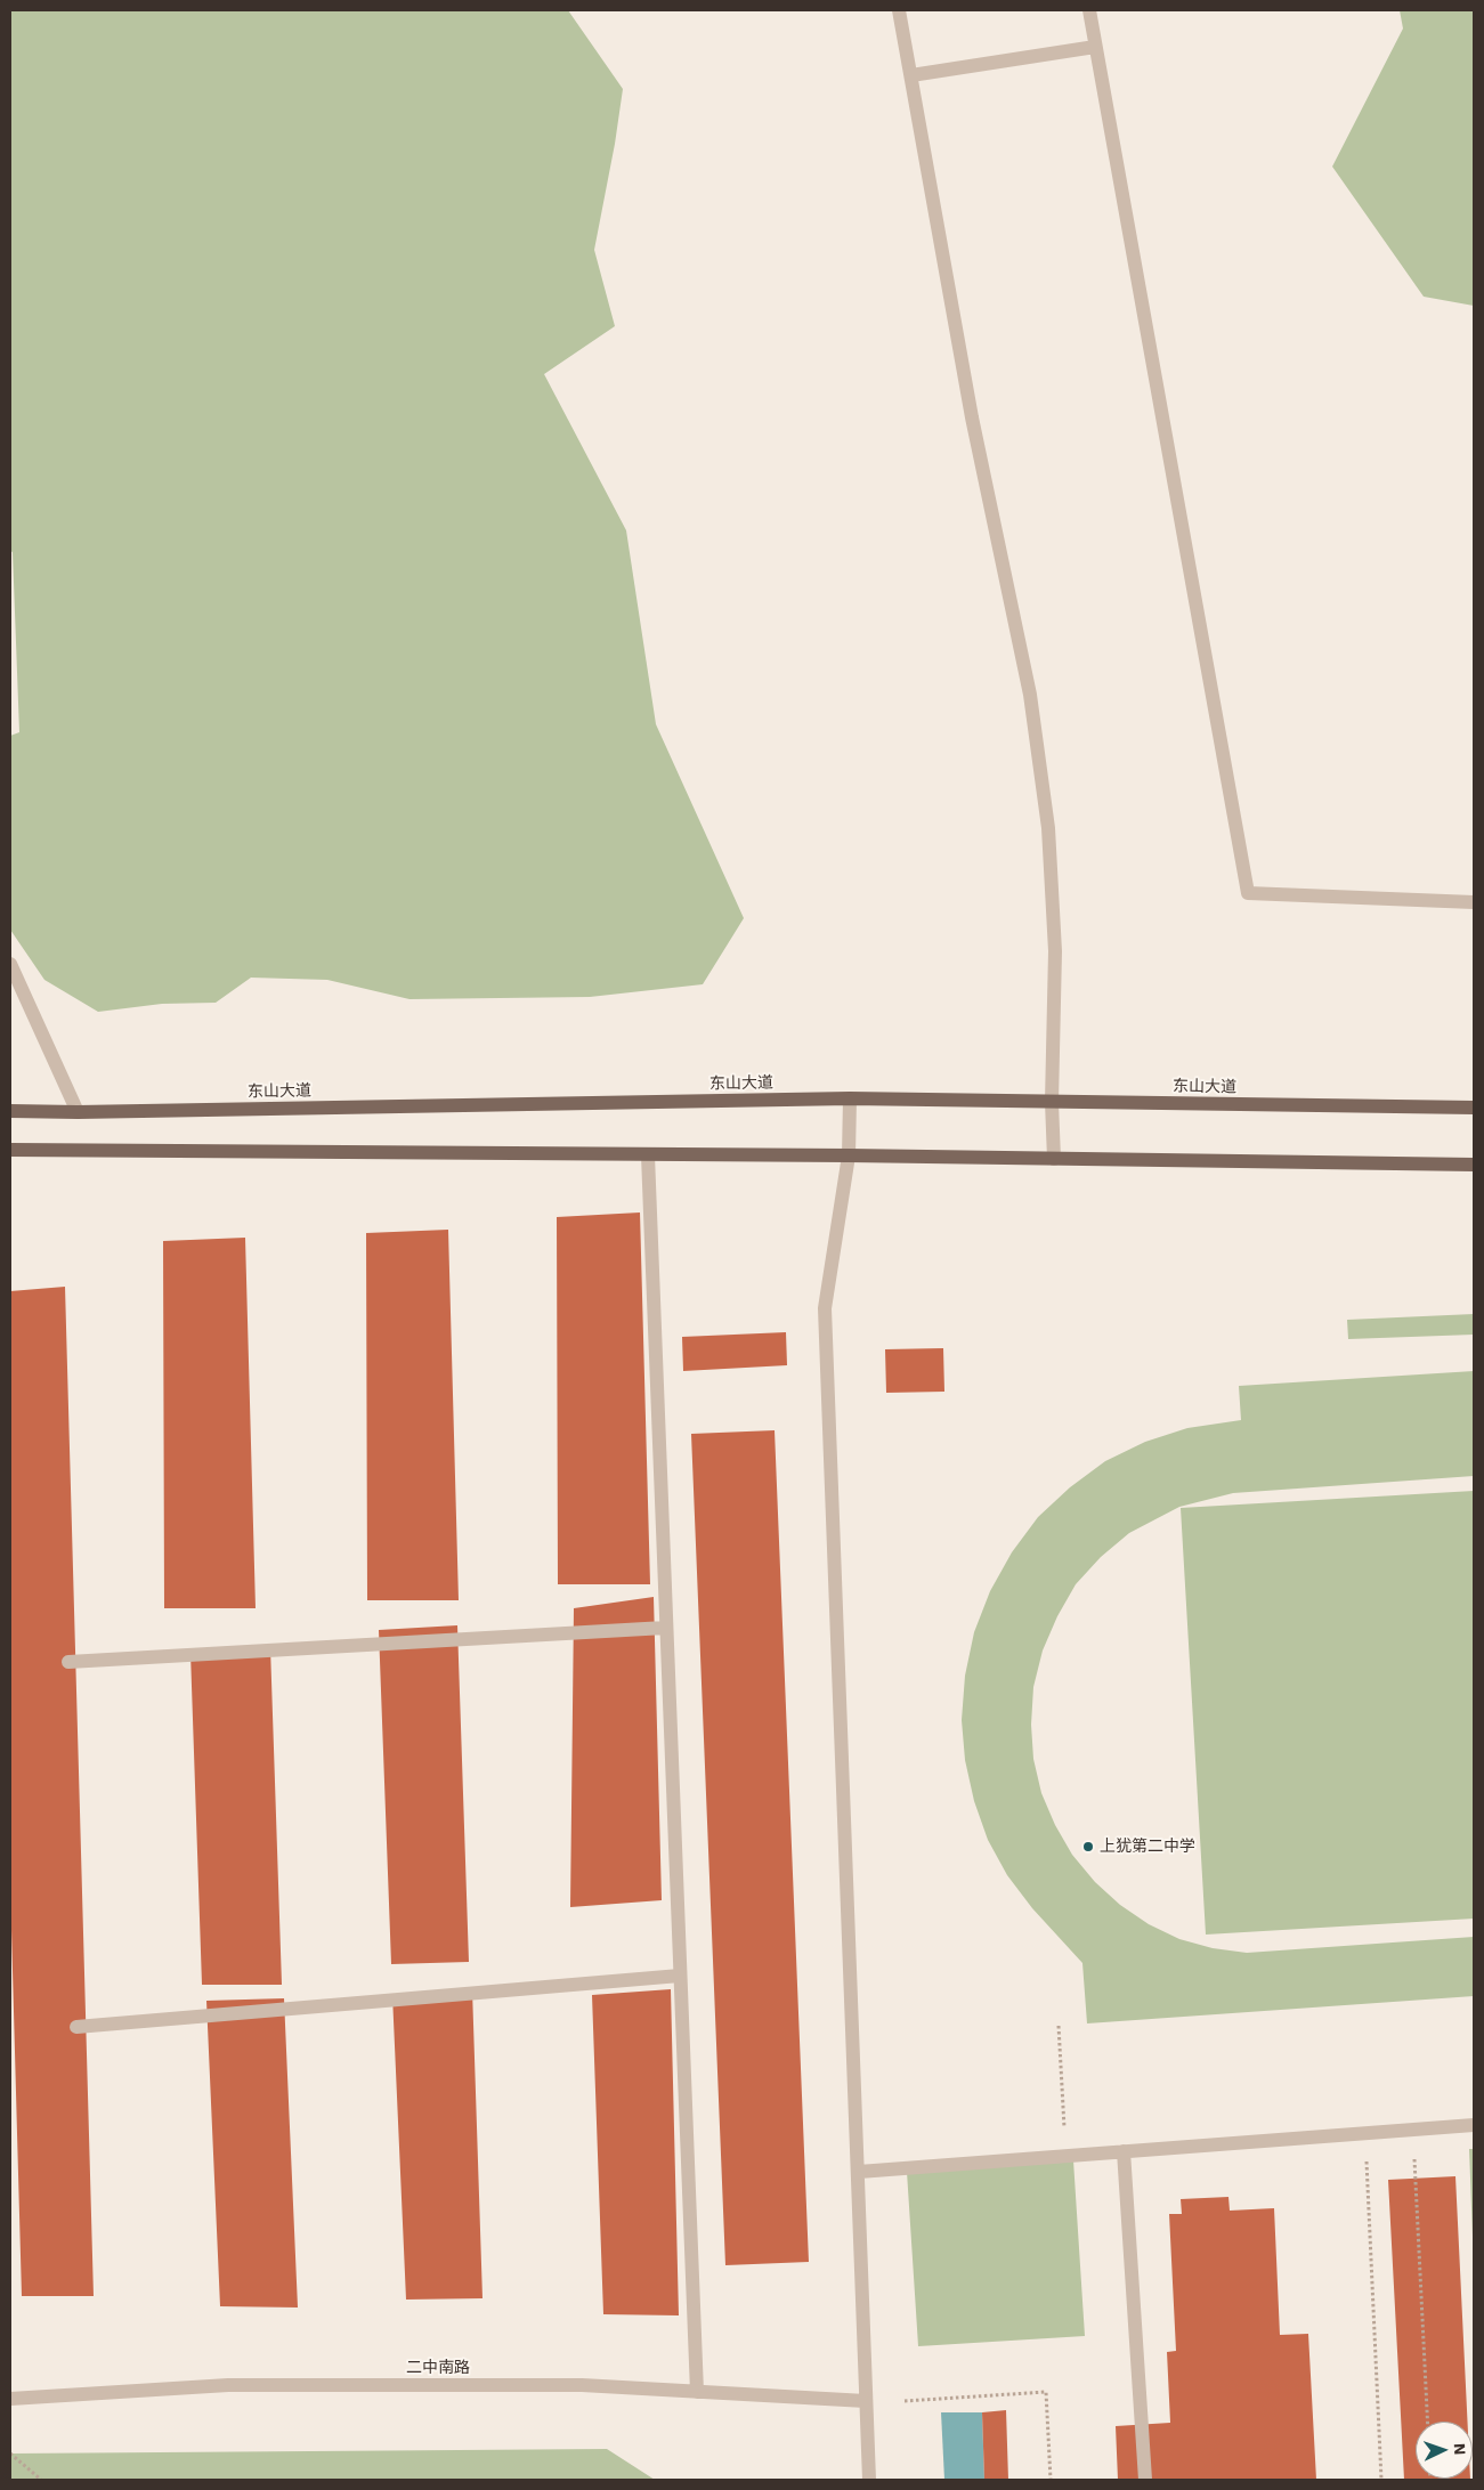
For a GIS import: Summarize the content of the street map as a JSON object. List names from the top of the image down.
{
  "streets": {
    "main road": ["东山大道"],
    "street": ["二中南路"]
  },
  "places": ["上犹第二中学"],
  "north": "right"
}
